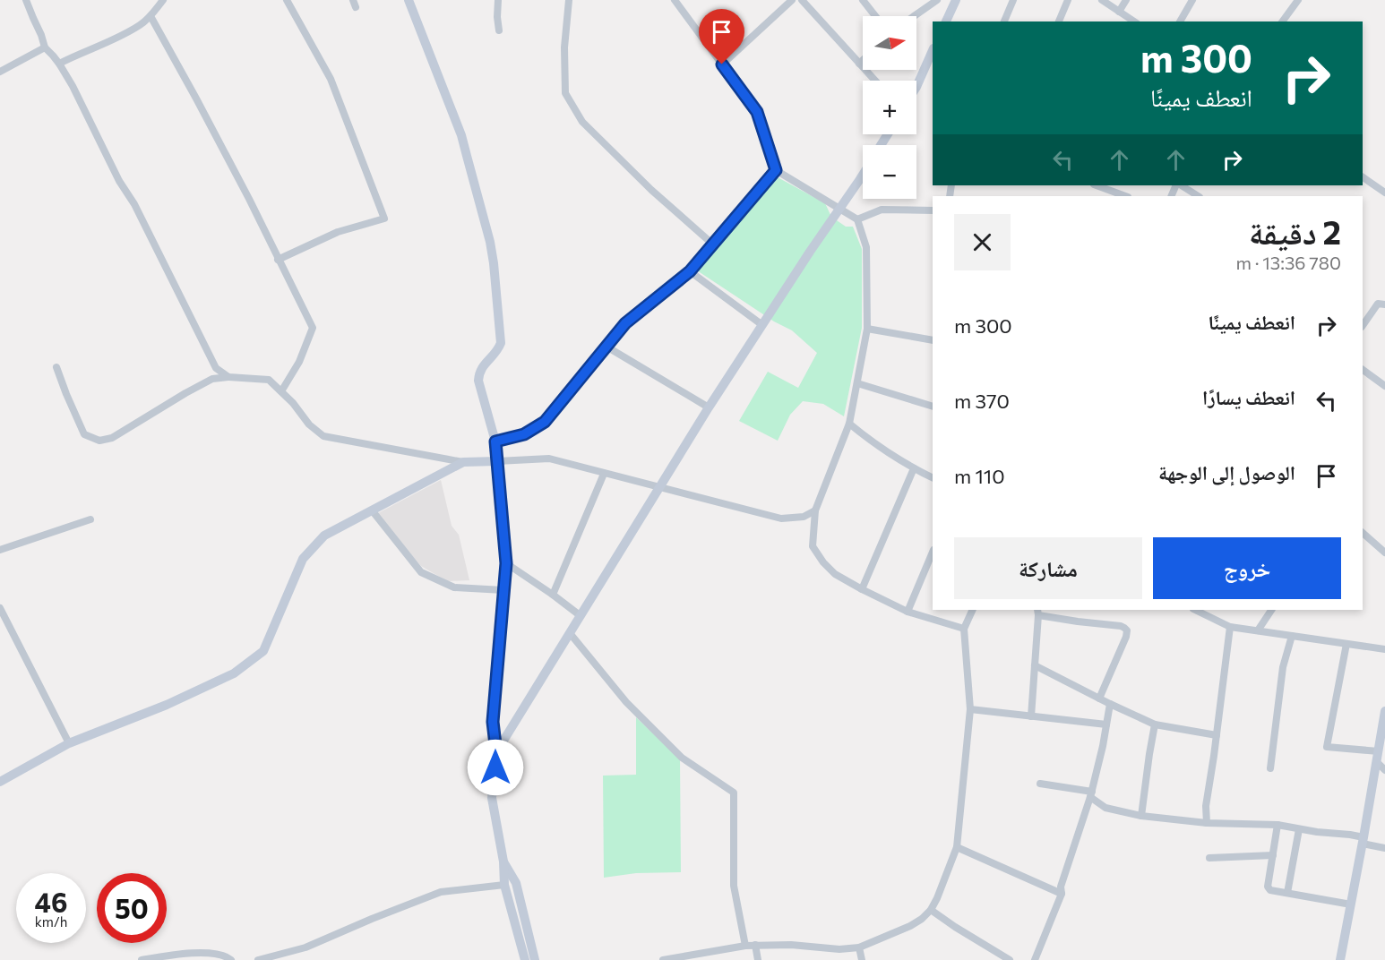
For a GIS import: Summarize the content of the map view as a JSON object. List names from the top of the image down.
{
  "north": "right",
  "page": {
    "map_buttons": ["+", "−"],
    "turn": ["300 m", "انعطف يمينًا"],
    "heading": ["2 دقيقة", "780 m · 13:36"],
    "list": [
      {
        "name": "انعطف يمينًا",
        "value": "300 m"
      },
      {
        "name": "انعطف يسارًا",
        "value": "370 m"
      },
      {
        "name": "الوصول إلى الوجهة",
        "value": "110 m"
      }
    ],
    "buttons": ["خروج", "مشاركة"],
    "speed": "46 km/h",
    "limit": "50"
  }
}
